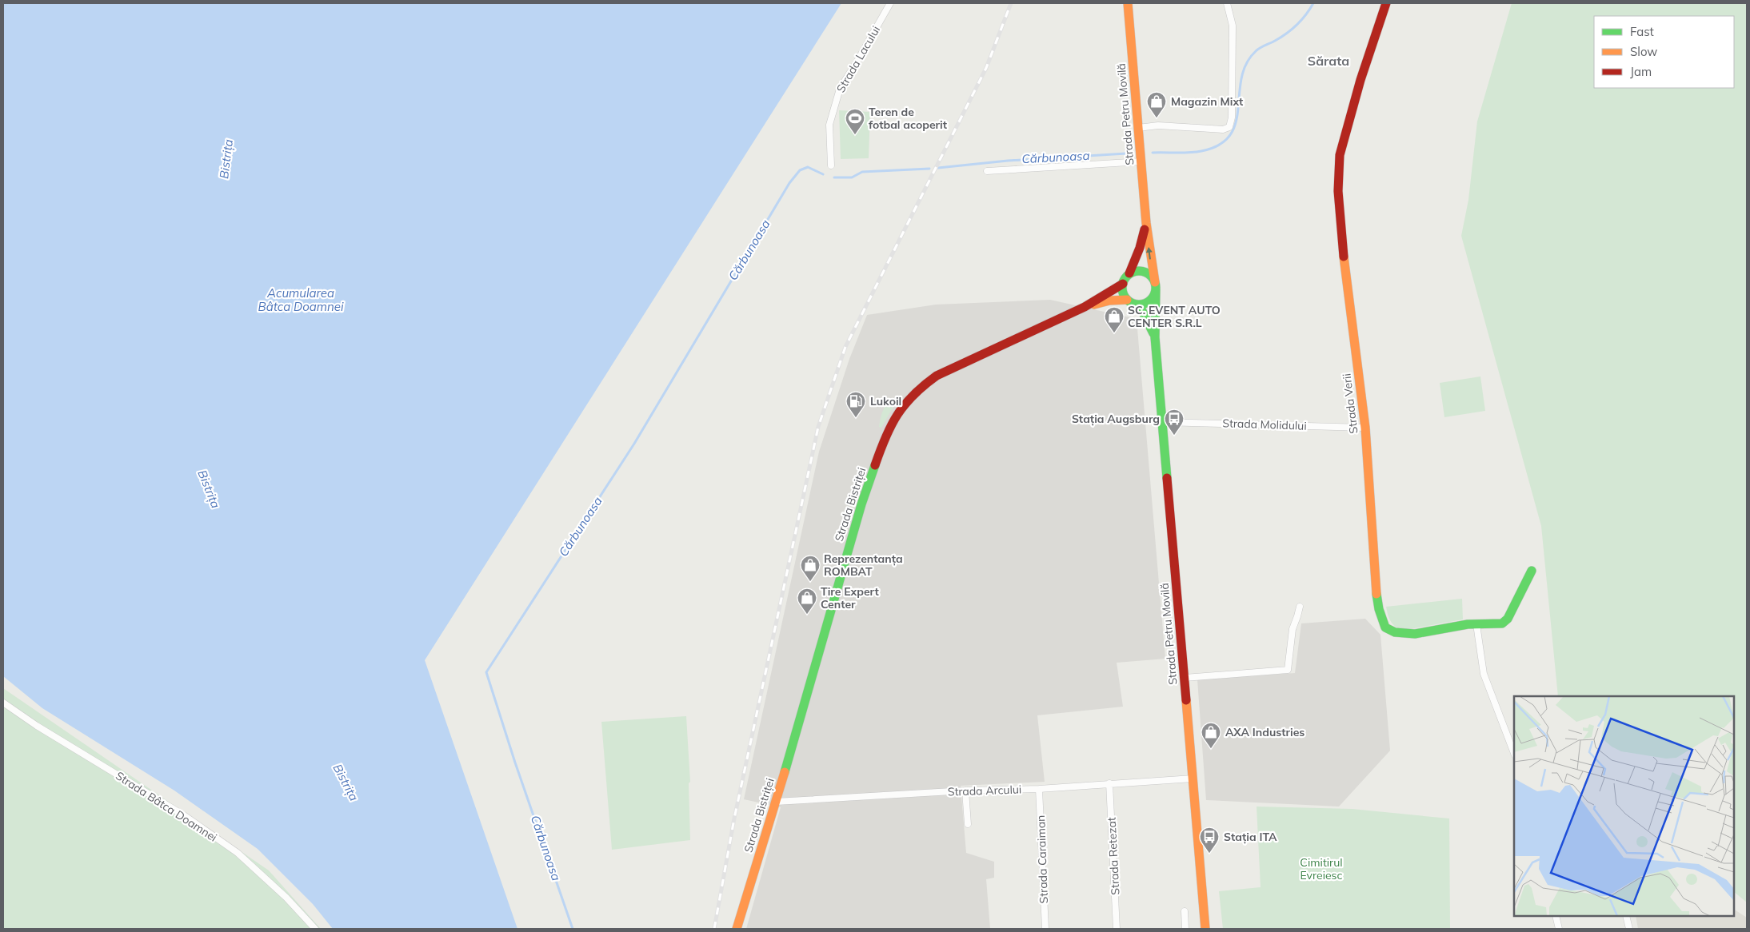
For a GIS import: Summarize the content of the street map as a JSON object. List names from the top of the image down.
{
  "streets": {
    "main road": ["Strada Petru Movilă", "Strada Verii", "Strada Bistriței"],
    "street": [
      "Strada Lacului",
      "Strada Molidului",
      "Strada Arcului",
      "Strada Bâtca Doamnei",
      "Strada Retezat",
      "Strada Caraiman"
    ]
  },
  "crossings": [
    ["Strada Petru Movilă", "Strada Molidului"],
    ["Strada Petru Movilă", "Strada Bistriței"],
    ["Strada Petru Movilă", "Strada Arcului"],
    ["Strada Verii", "Strada Molidului"],
    ["Strada Bistriței", "Strada Arcului"],
    ["Strada Arcului", "Strada Retezat"],
    ["Strada Arcului", "Strada Caraiman"]
  ],
  "districts": ["Sărata"],
  "water": ["Cărbunoasa", "Bistrița", "Acumularea Bâtca Doamnei"],
  "parks": ["Cimitirul Evreiesc"],
  "places": {
    "shop": [
      "Magazin Mixt",
      "SC. EVENT AUTO CENTER S.R.L",
      "Reprezentanța ROMBAT",
      "Tire Expert Center",
      "AXA Industries"
    ],
    "sports": ["Teren de fotbal acoperit"],
    "fuel station": ["Lukoil"],
    "bus stop": ["Stația Augsburg", "Stația ITA"]
  },
  "legend": ["Fast", "Slow", "Jam"]
}
